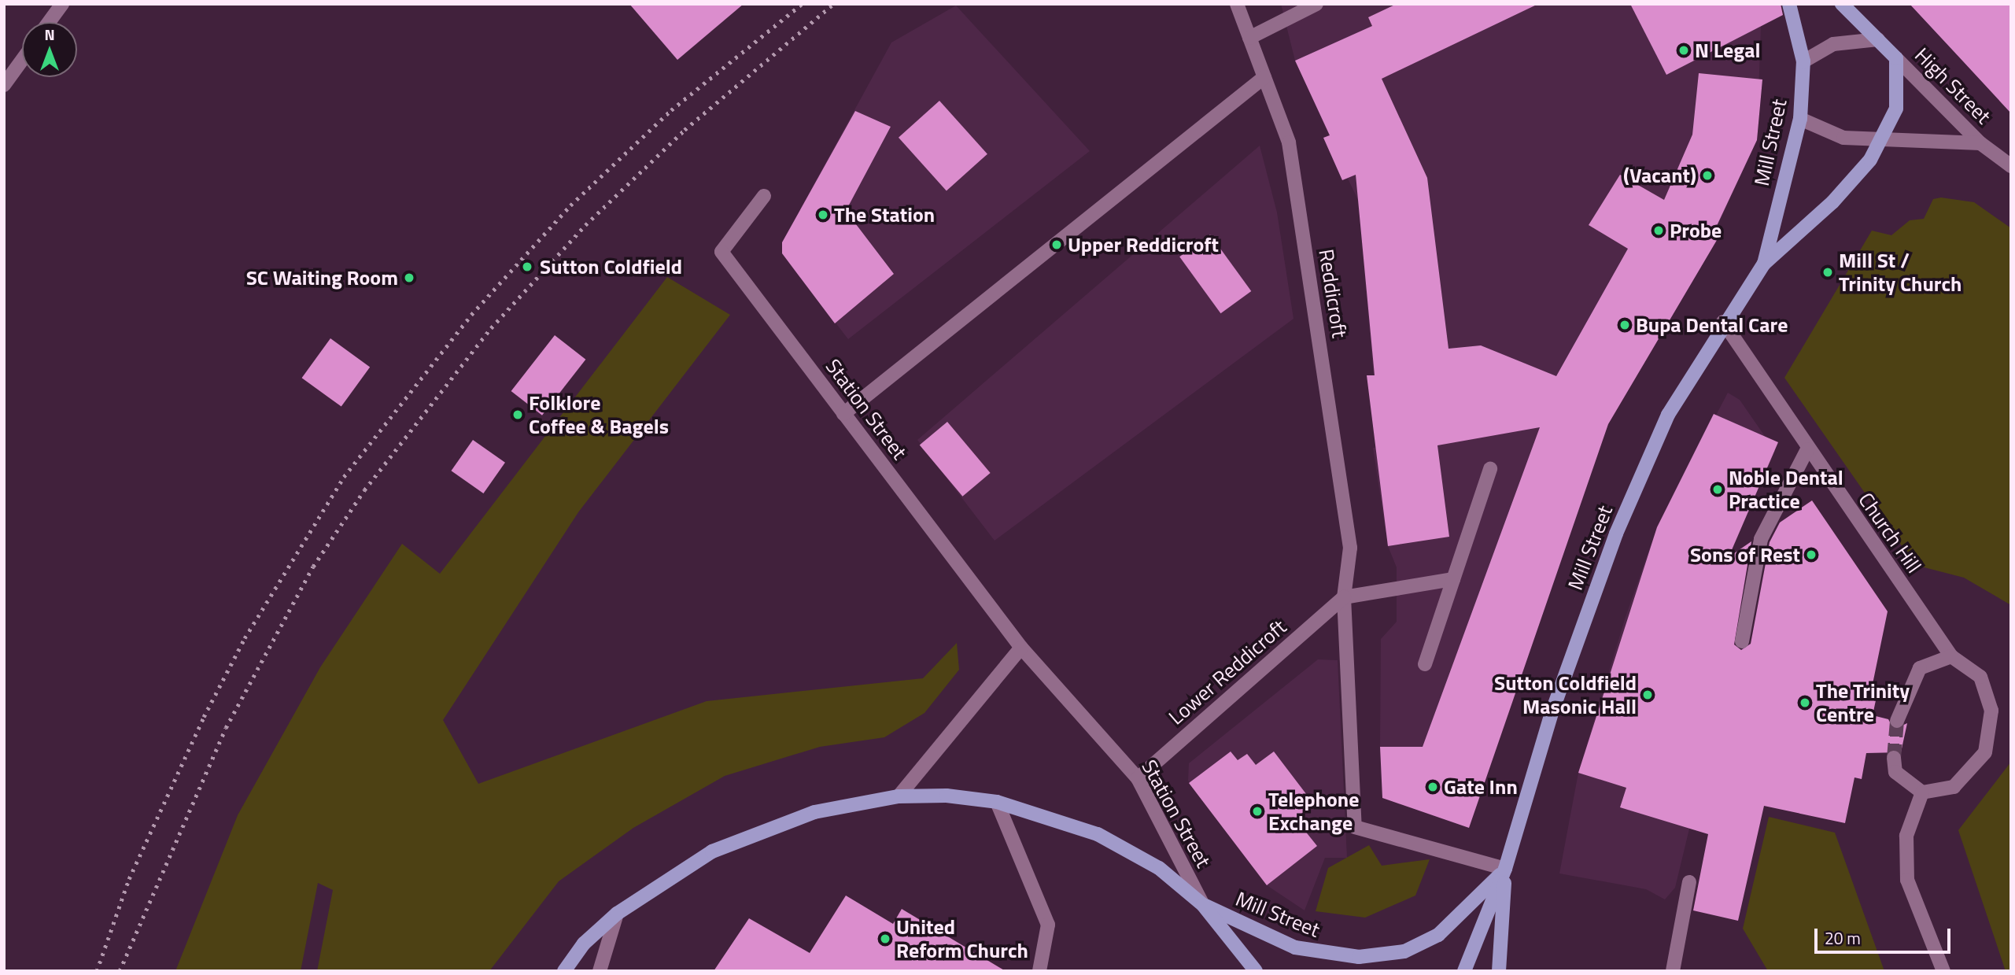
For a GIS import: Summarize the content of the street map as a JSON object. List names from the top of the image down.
{
  "streets": {
    "main road": ["High Street", "Mill Street"],
    "street": [
      "Reddicroft",
      "Station Street",
      "Church Hill",
      "Lower Reddicroft"
    ]
  },
  "crossings": [
    ["High Street", "Mill Street"],
    ["Mill Street", "Reddicroft"],
    ["Mill Street", "Station Street"],
    ["Mill Street", "Church Hill"],
    ["Reddicroft", "Lower Reddicroft"],
    ["Station Street", "Lower Reddicroft"]
  ],
  "places": [
    "N Legal",
    "(Vacant)",
    "The Station",
    "Probe",
    "Upper Reddicroft",
    "Sutton Coldfield",
    "Mill St / Trinity Church",
    "SC Waiting Room",
    "Bupa Dental Care",
    "Folklore Coffee & Bagels",
    "Noble Dental Practice",
    "Sons of Rest",
    "Sutton Coldfield Masonic Hall",
    "The Trinity Centre",
    "Gate Inn",
    "Telephone Exchange",
    "United Reform Church"
  ],
  "scale_bar": "20 m",
  "north": "top"
}
